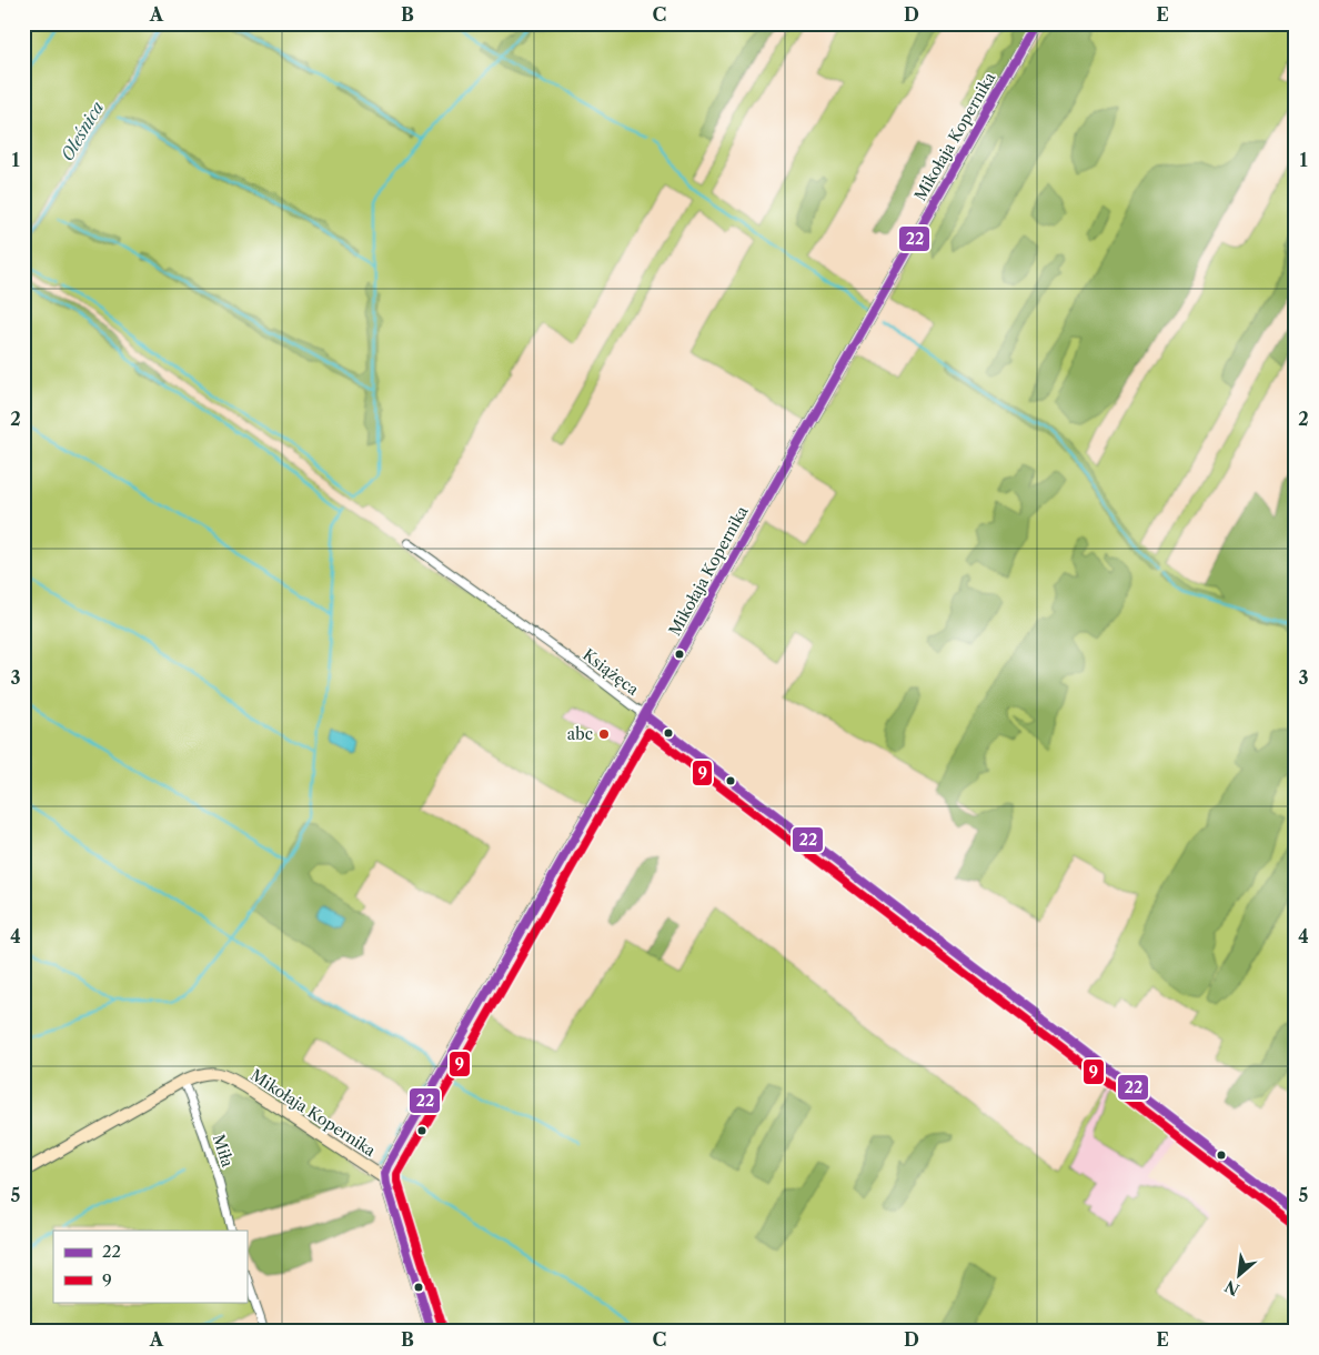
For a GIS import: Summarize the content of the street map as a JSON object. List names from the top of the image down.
{
  "streets": {
    "street": ["Mikołaja Kopernika", "Książęca", "Miła"]
  },
  "crossings": [
    ["Mikołaja Kopernika", "Książęca"],
    ["Mikołaja Kopernika", "Miła"]
  ],
  "water": ["Oleśnica"],
  "places": ["abc"],
  "lines": ["transit line 22", "transit line 9"],
  "legend": ["22", "9"],
  "north": "bottom left",
  "grid": {
    "columns": [
      "A",
      "B",
      "C",
      "D",
      "E"
    ],
    "rows": [
      "1",
      "2",
      "3",
      "4",
      "5"
    ]
  }
}
